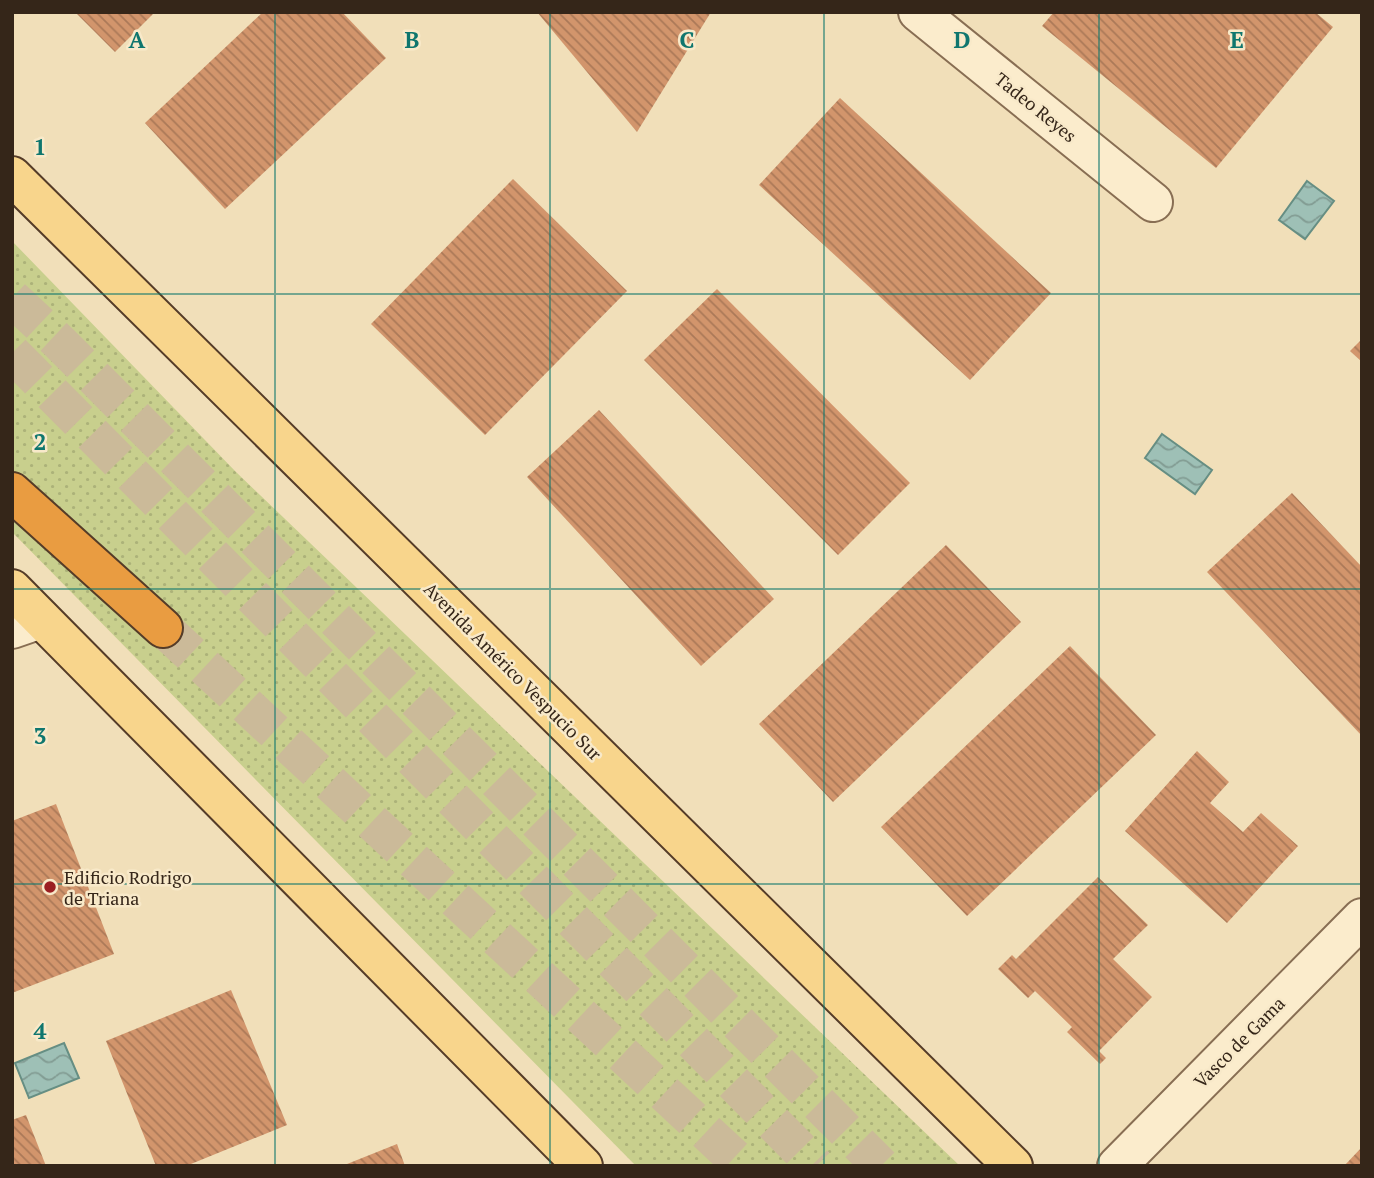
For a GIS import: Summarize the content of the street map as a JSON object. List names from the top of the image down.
{
  "streets": {
    "main road": ["Avenida Américo Vespucio Sur"],
    "street": ["Tadeo Reyes", "Vasco de Gama"]
  },
  "places": ["Edificio Rodrigo de Triana"],
  "grid": {
    "columns": [
      "A",
      "B",
      "C",
      "D",
      "E"
    ],
    "rows": [
      "1",
      "2",
      "3",
      "4"
    ]
  }
}
